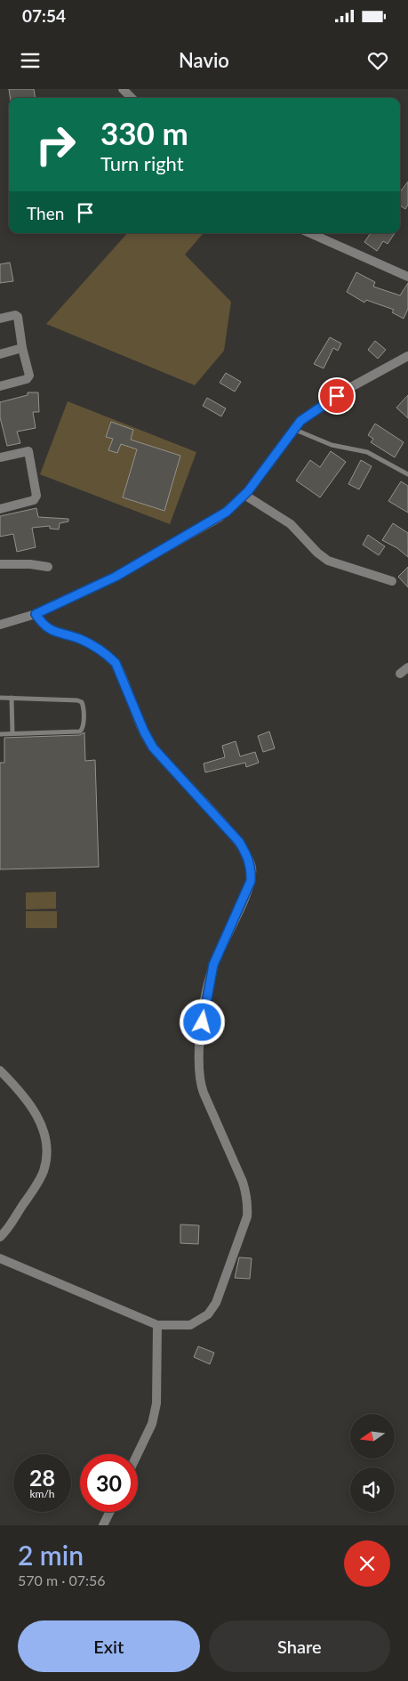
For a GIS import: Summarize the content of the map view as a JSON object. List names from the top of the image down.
{
  "north": "left",
  "page": {
    "status": "07:54",
    "header": "Navio",
    "turn": ["330 m", "Turn right"],
    "then": "Then",
    "speed": "28 km/h",
    "limit": "30",
    "heading": ["2 min", "570 m · 07:56"],
    "buttons": ["Exit", "Share"]
  }
}
